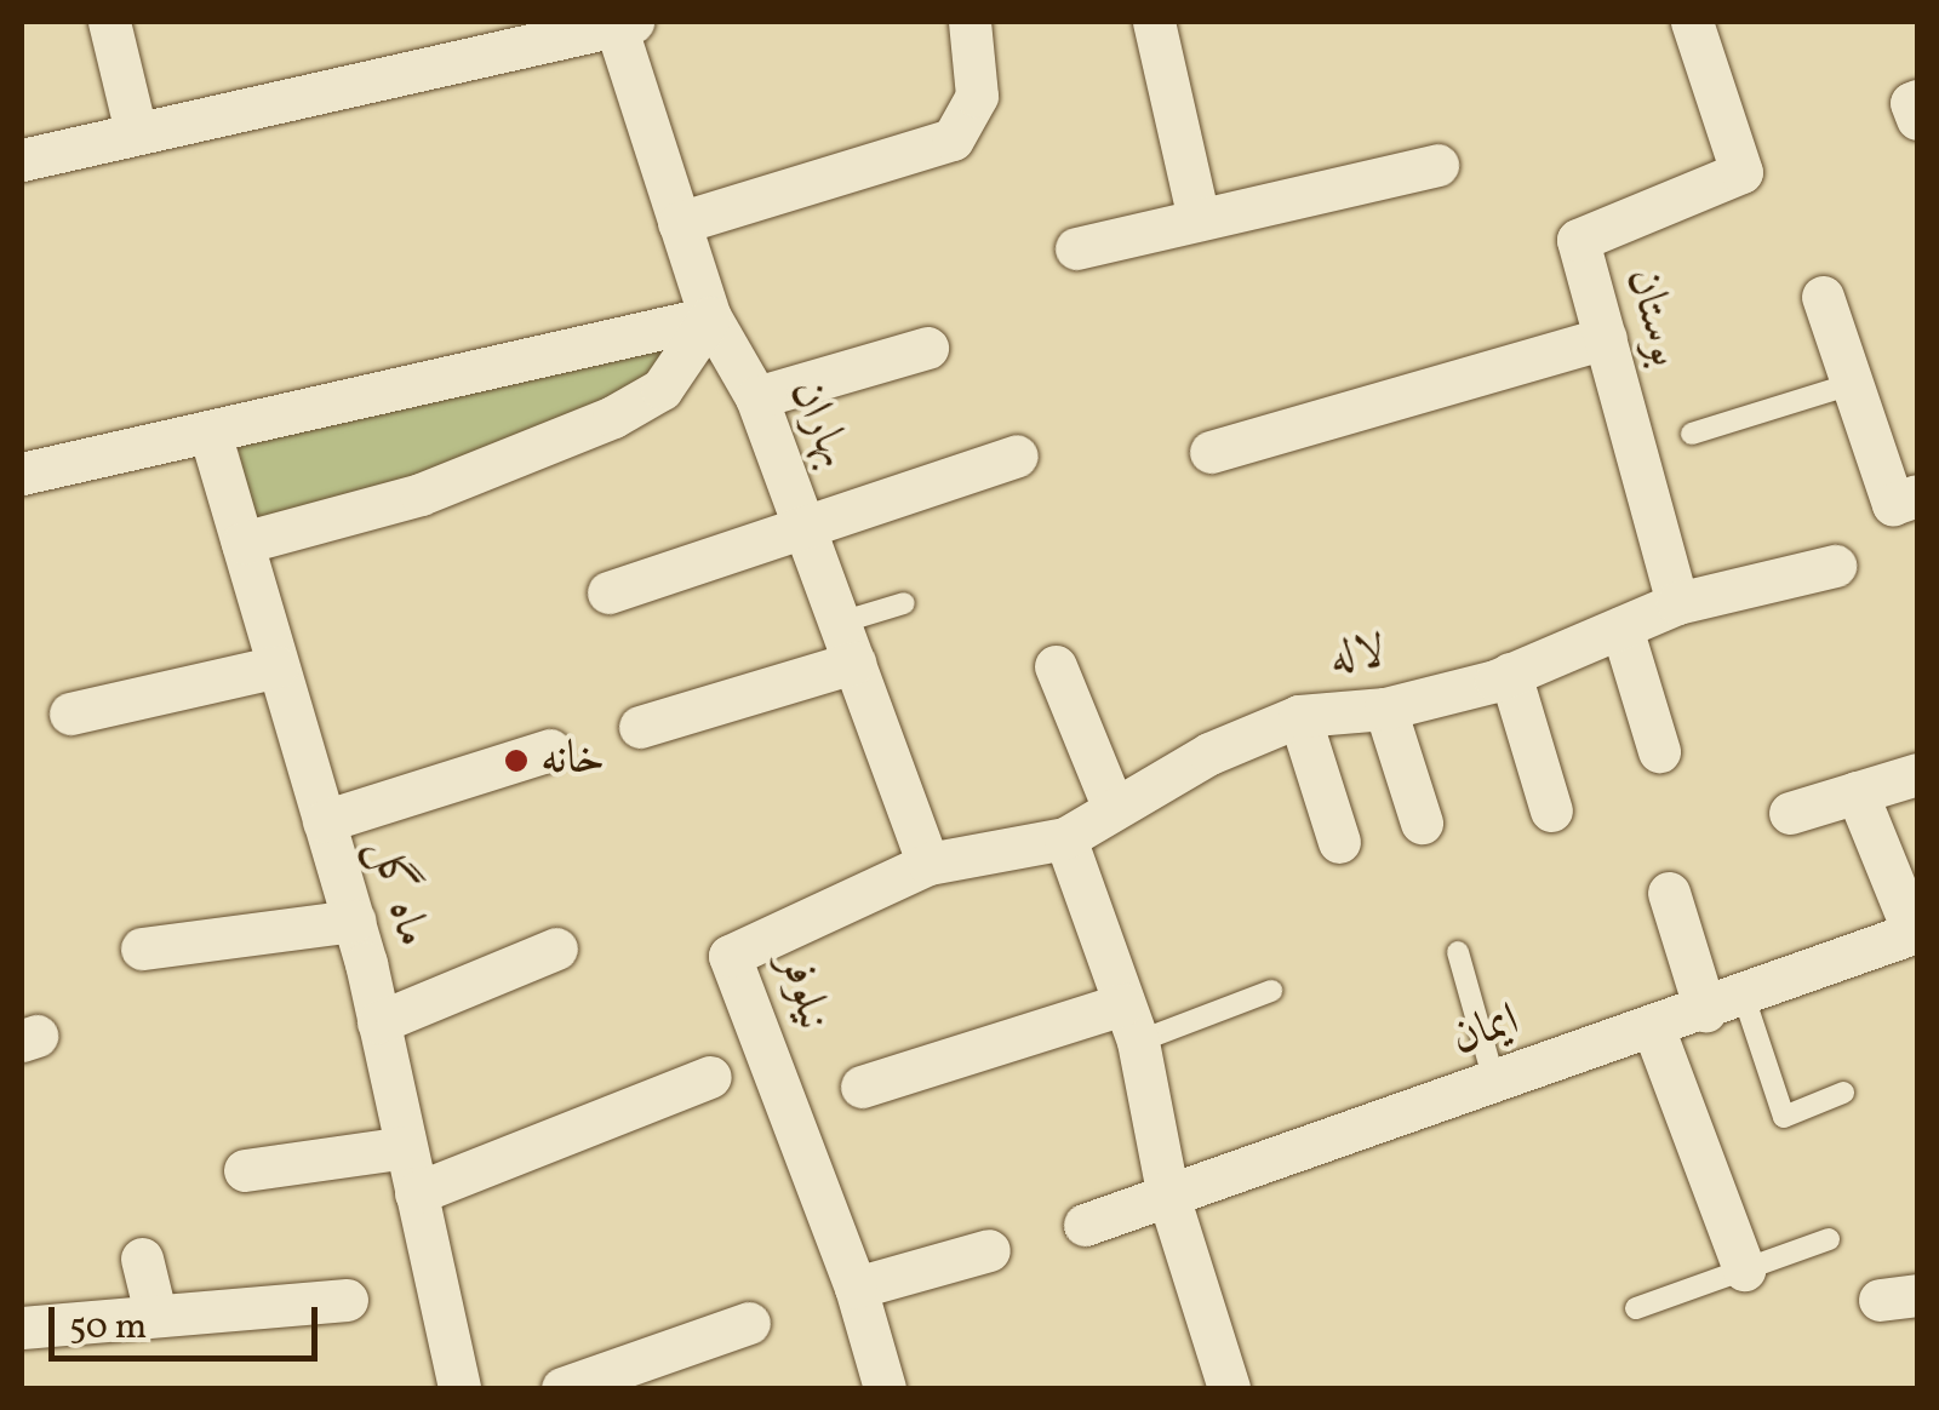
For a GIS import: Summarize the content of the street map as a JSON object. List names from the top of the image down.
{
  "streets": {
    "street": [
      "بوستان",
      "بهاران",
      "لاله",
      "ماه گل",
      "نیلوفر",
      "ایمان"
    ]
  },
  "crossings": [
    ["بوستان", "لاله"],
    ["بهاران", "نیلوفر"],
    ["لاله", "نیلوفر"]
  ],
  "places": ["خانه"],
  "scale_bar": "50 m"
}
